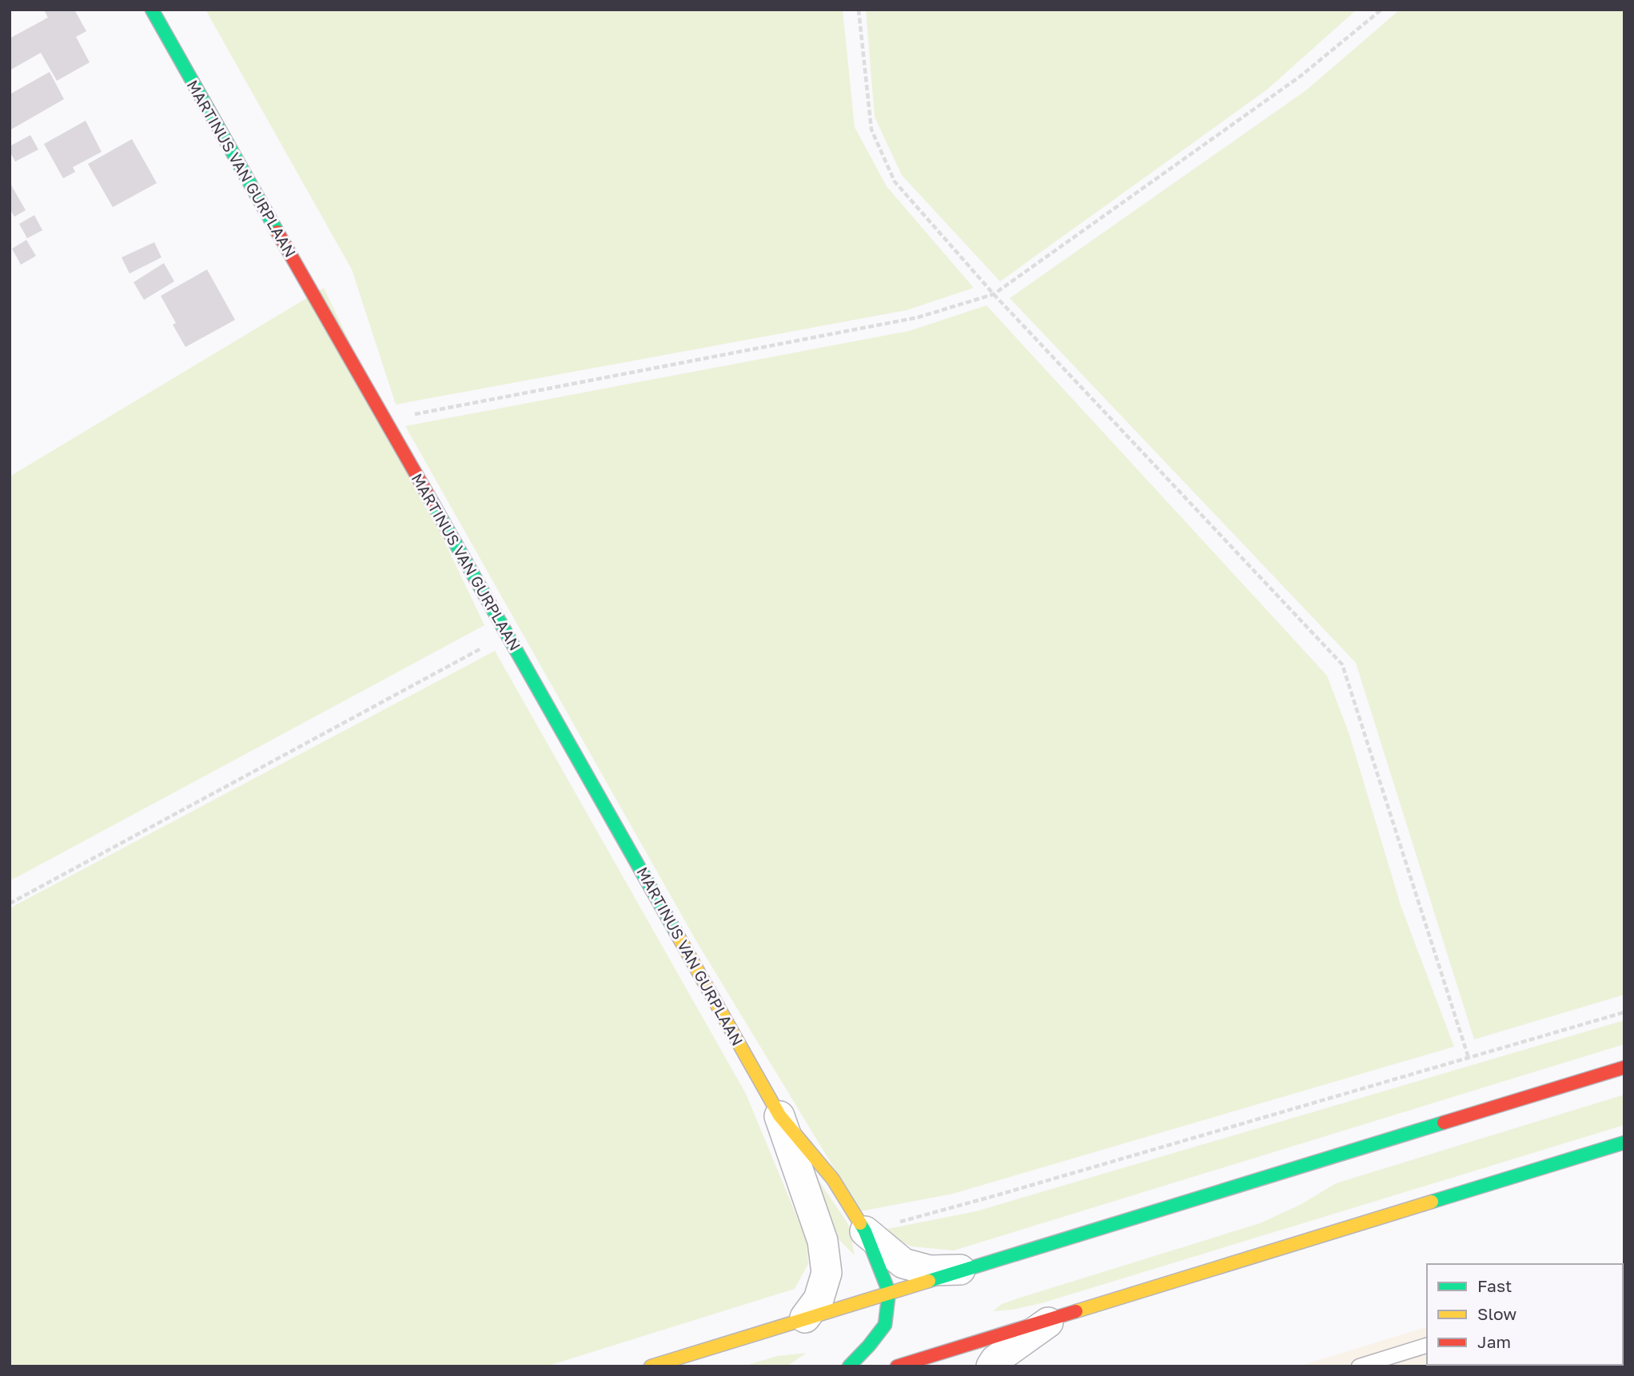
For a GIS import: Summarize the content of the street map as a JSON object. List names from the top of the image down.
{
  "streets": {
    "main road": ["MARTINUS VAN GURPLAAN"]
  },
  "legend": ["Fast", "Slow", "Jam"]
}
